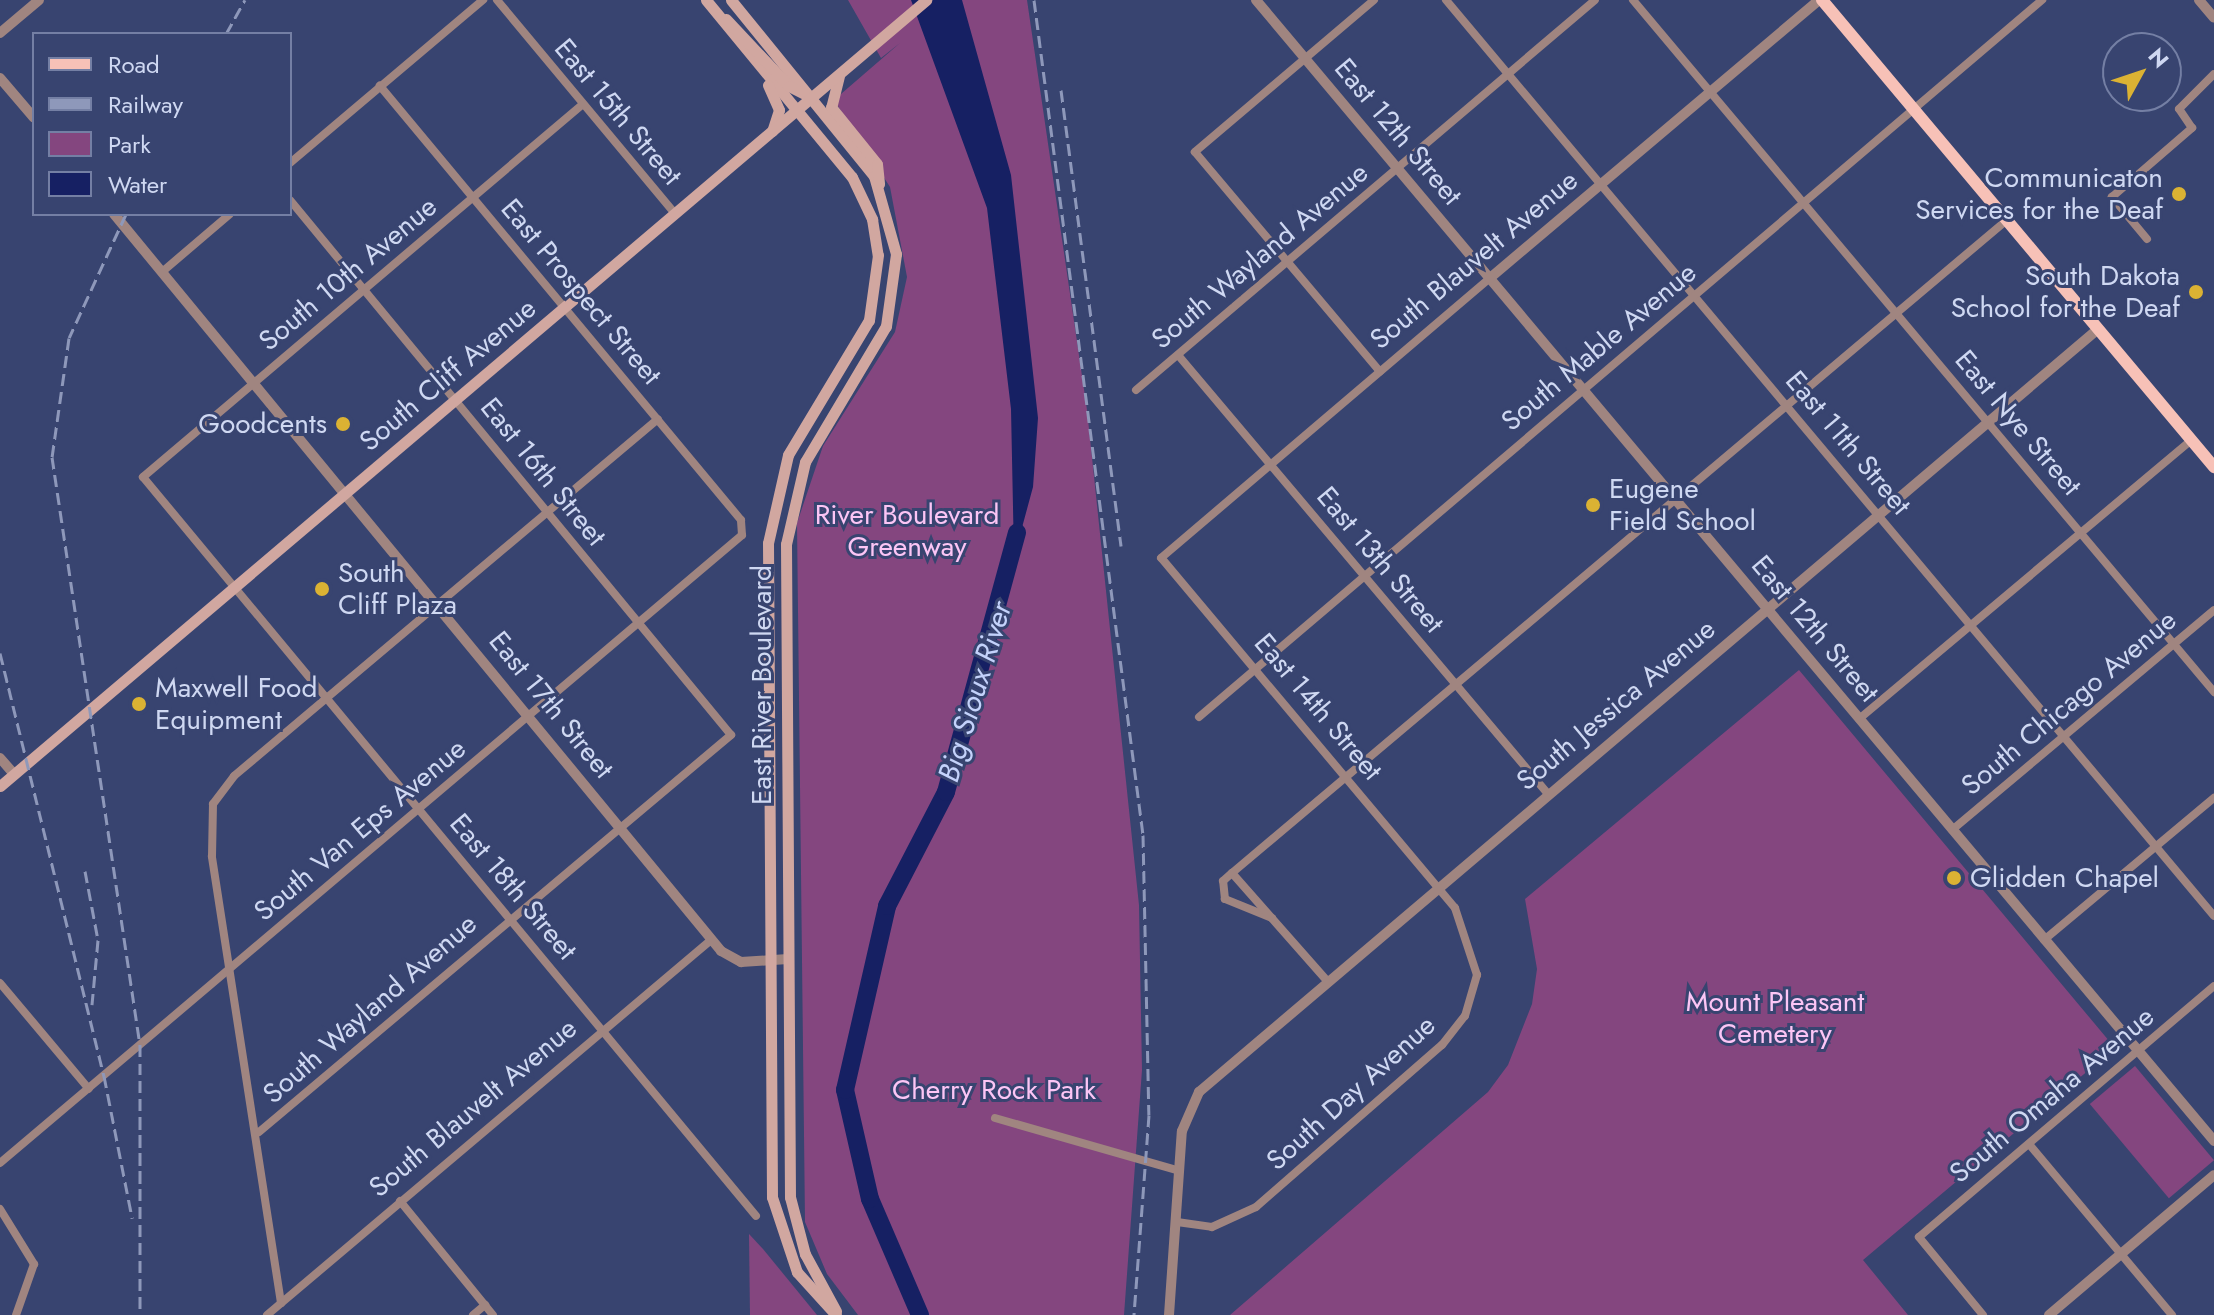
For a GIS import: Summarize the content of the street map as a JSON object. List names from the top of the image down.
{
  "streets": {
    "main road": ["South Cliff Avenue", "East River Boulevard"],
    "street": [
      "East 15th Street",
      "East 12th Street",
      "South Wayland Avenue",
      "South Blauvelt Avenue",
      "South 10th Avenue",
      "East Prospect Street",
      "South Mable Avenue",
      "East Nye Street",
      "East 11th Street",
      "East 16th Street",
      "East 13th Street",
      "South Chicago Avenue",
      "East 17th Street",
      "South Jessica Avenue",
      "East 14th Street",
      "South Van Eps Avenue",
      "East 18th Street",
      "South Day Avenue",
      "South Omaha Avenue"
    ]
  },
  "crossings": [
    ["East 15th Street", "South 10th Avenue"],
    ["East 15th Street", "South Cliff Avenue"],
    ["East 12th Street", "South Wayland Avenue"],
    ["East 12th Street", "South Blauvelt Avenue"],
    ["East 12th Street", "South Mable Avenue"],
    ["East 12th Street", "South Chicago Avenue"],
    ["East 12th Street", "South Jessica Avenue"],
    ["East 12th Street", "South Omaha Avenue"],
    ["South Wayland Avenue", "East 11th Street"],
    ["South Wayland Avenue", "East 16th Street"],
    ["South Wayland Avenue", "East 13th Street"],
    ["South Wayland Avenue", "East 17th Street"],
    ["South Wayland Avenue", "East 18th Street"],
    ["South Blauvelt Avenue", "East Nye Street"],
    ["South Blauvelt Avenue", "East 11th Street"],
    ["South Blauvelt Avenue", "East 13th Street"],
    ["South Blauvelt Avenue", "East 17th Street"],
    ["South Blauvelt Avenue", "East 14th Street"],
    ["South Blauvelt Avenue", "East 18th Street"],
    ["South 10th Avenue", "East Prospect Street"],
    ["South 10th Avenue", "East 16th Street"],
    ["South 10th Avenue", "East 17th Street"],
    ["South 10th Avenue", "East 18th Street"],
    ["East Prospect Street", "South Cliff Avenue"],
    ["East Prospect Street", "South Van Eps Avenue"],
    ["South Mable Avenue", "East Nye Street"],
    ["South Mable Avenue", "East 11th Street"],
    ["South Mable Avenue", "East 13th Street"],
    ["South Mable Avenue", "East 14th Street"],
    ["South Cliff Avenue", "East 16th Street"],
    ["South Cliff Avenue", "East River Boulevard"],
    ["South Cliff Avenue", "East 17th Street"],
    ["South Cliff Avenue", "East 18th Street"],
    ["East Nye Street", "South Chicago Avenue"],
    ["East Nye Street", "South Jessica Avenue"],
    ["East 11th Street", "South Chicago Avenue"],
    ["East 11th Street", "South Jessica Avenue"],
    ["East 16th Street", "South Van Eps Avenue"],
    ["East 13th Street", "South Jessica Avenue"],
    ["East River Boulevard", "East 17th Street"],
    ["East 17th Street", "South Van Eps Avenue"],
    ["South Jessica Avenue", "East 14th Street"],
    ["South Jessica Avenue", "South Day Avenue"],
    ["East 14th Street", "South Day Avenue"],
    ["South Van Eps Avenue", "East 18th Street"]
  ],
  "water": ["Big Sioux River"],
  "parks": ["River Boulevard Greenway", "Mount Pleasant Cemetery", "Cherry Rock Park"],
  "places": [
    "Communicaton Services for the Deaf",
    "South Dakota School for the Deaf",
    "Goodcents",
    "Eugene Field School",
    "South Cliff Plaza",
    "Maxwell Food Equipment",
    "Glidden Chapel"
  ],
  "legend": [
    "Road",
    "Railway",
    "Park",
    "Water"
  ],
  "north": "top right"
}
